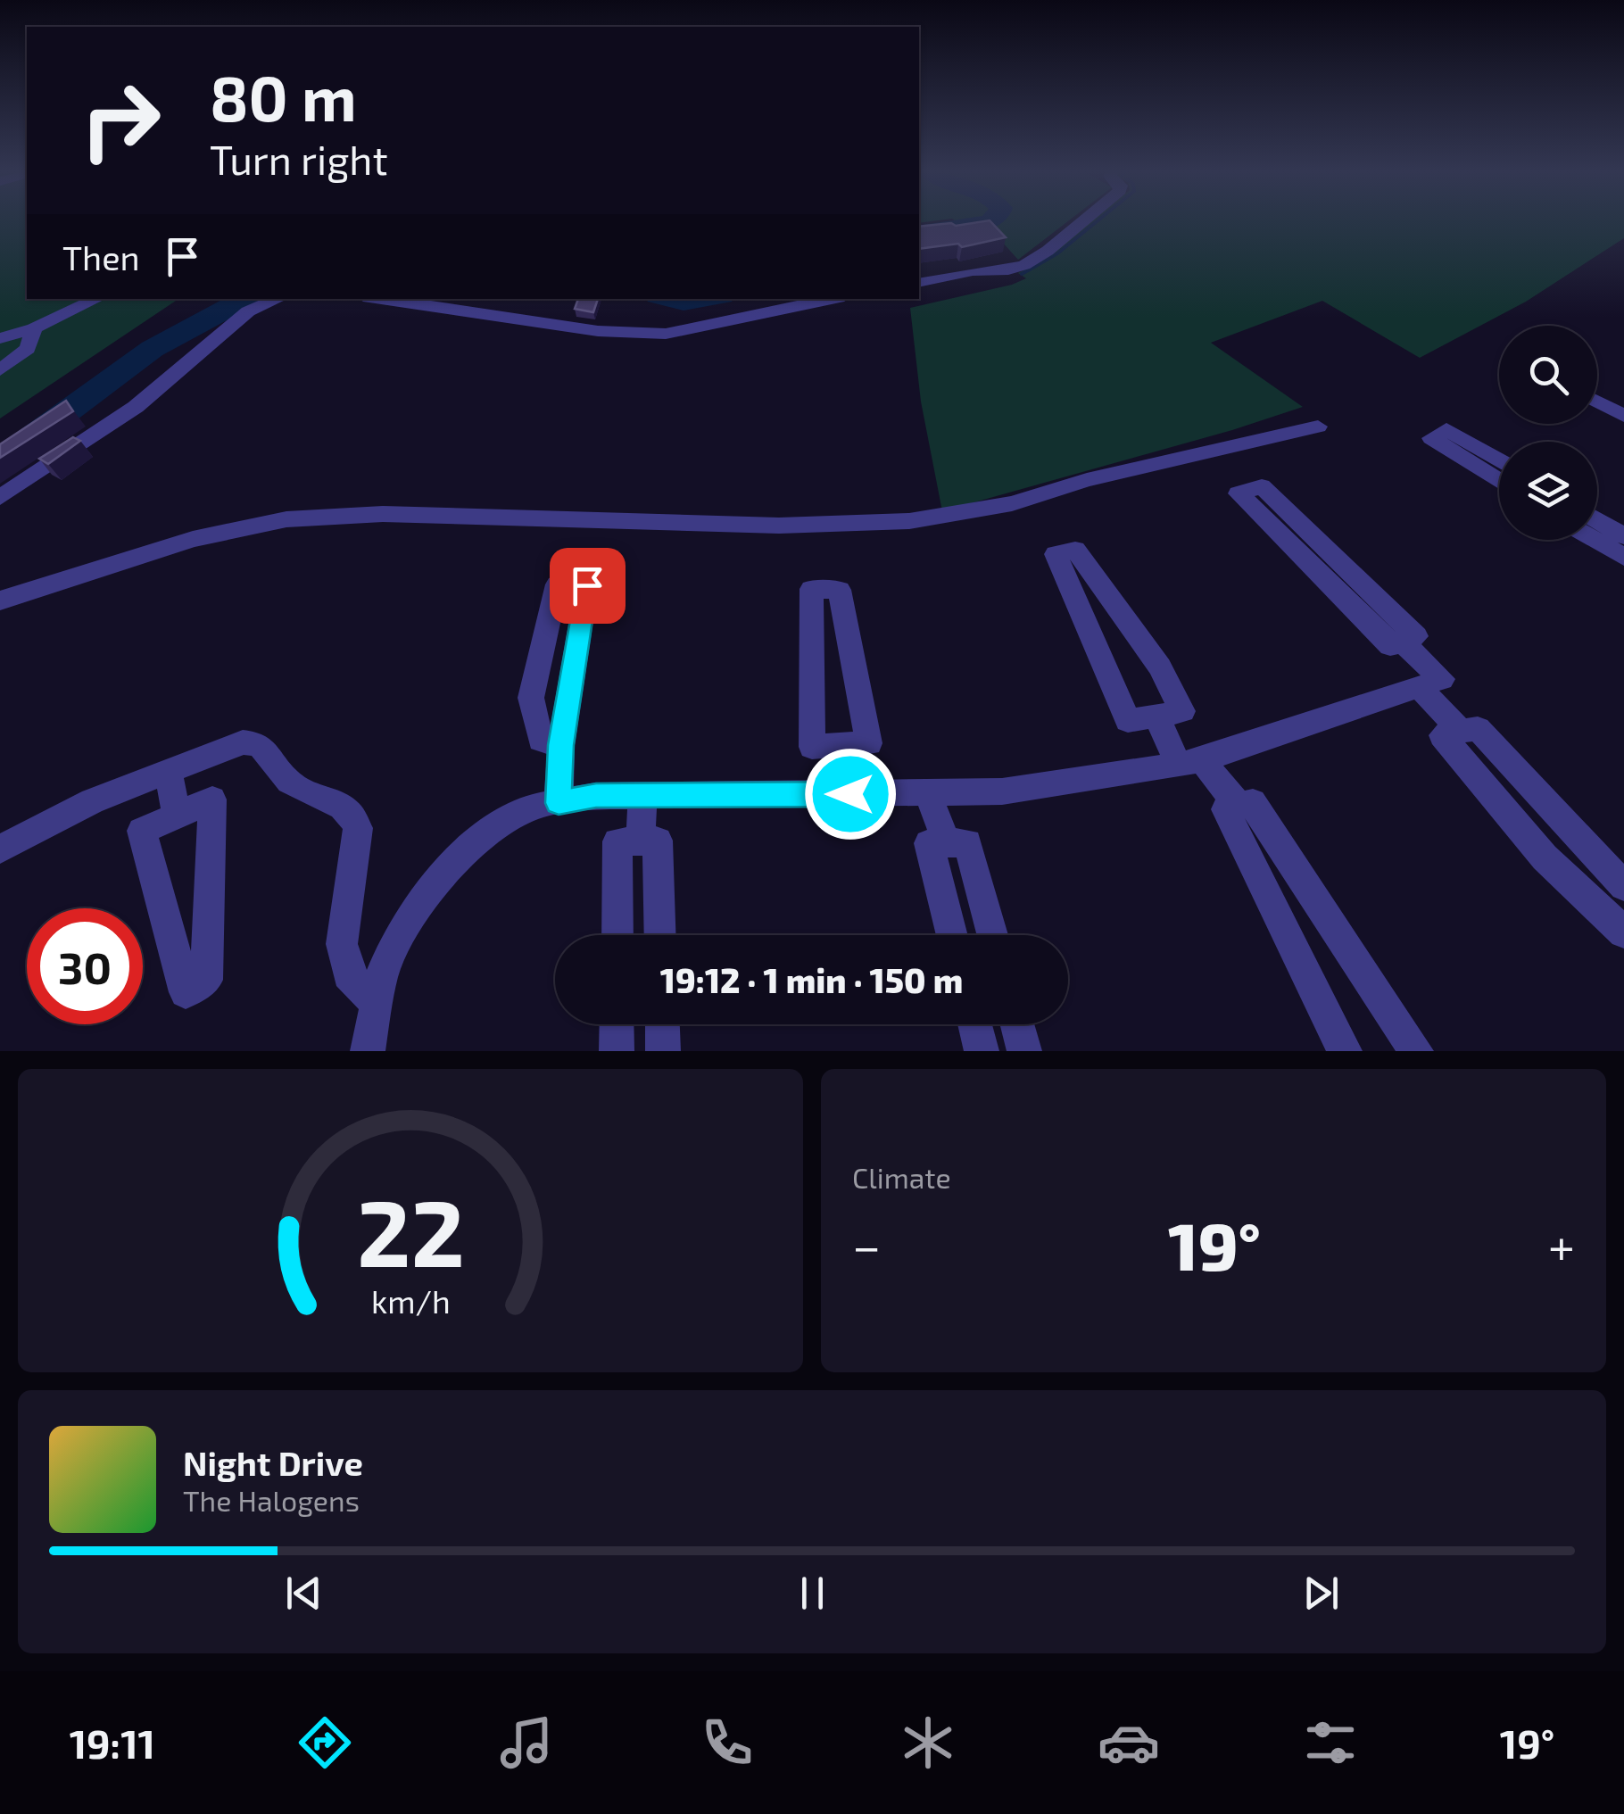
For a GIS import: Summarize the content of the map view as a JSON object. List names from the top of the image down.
{
  "page": {
    "turn": ["80 m", "Turn right"],
    "then": "Then",
    "limit": "30",
    "trip": "19:12 · 1 min · 150 m",
    "tile": "Climate",
    "heat": ["−", "19°", "+"],
    "song": ["Night Drive", "The Halogens"],
    "tabs": ["19:11", "19°"],
    "gauge": ["22", "km/h"]
  }
}
